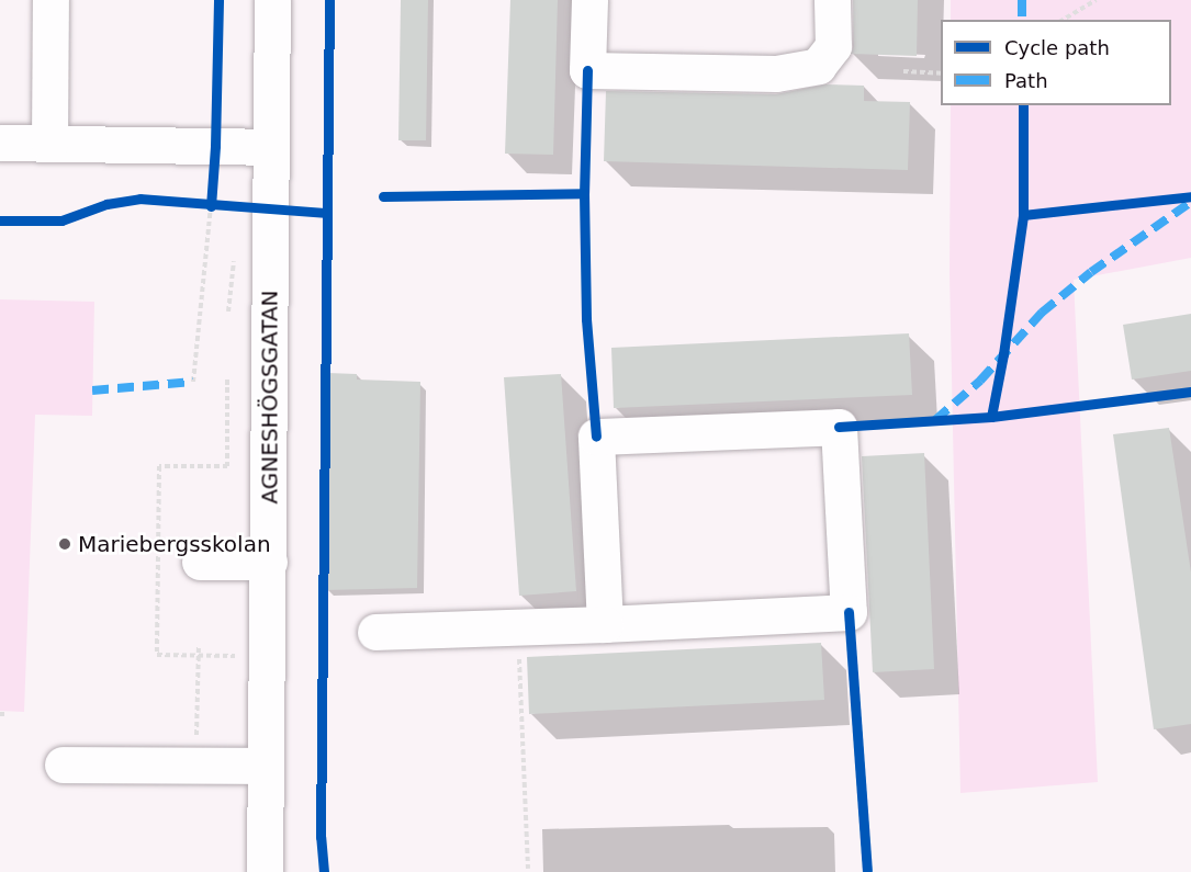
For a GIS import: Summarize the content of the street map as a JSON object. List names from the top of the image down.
{
  "streets": {
    "street": ["AGNESHÖGSGATAN"]
  },
  "places": ["Mariebergsskolan"],
  "legend": ["Cycle path", "Path"]
}
